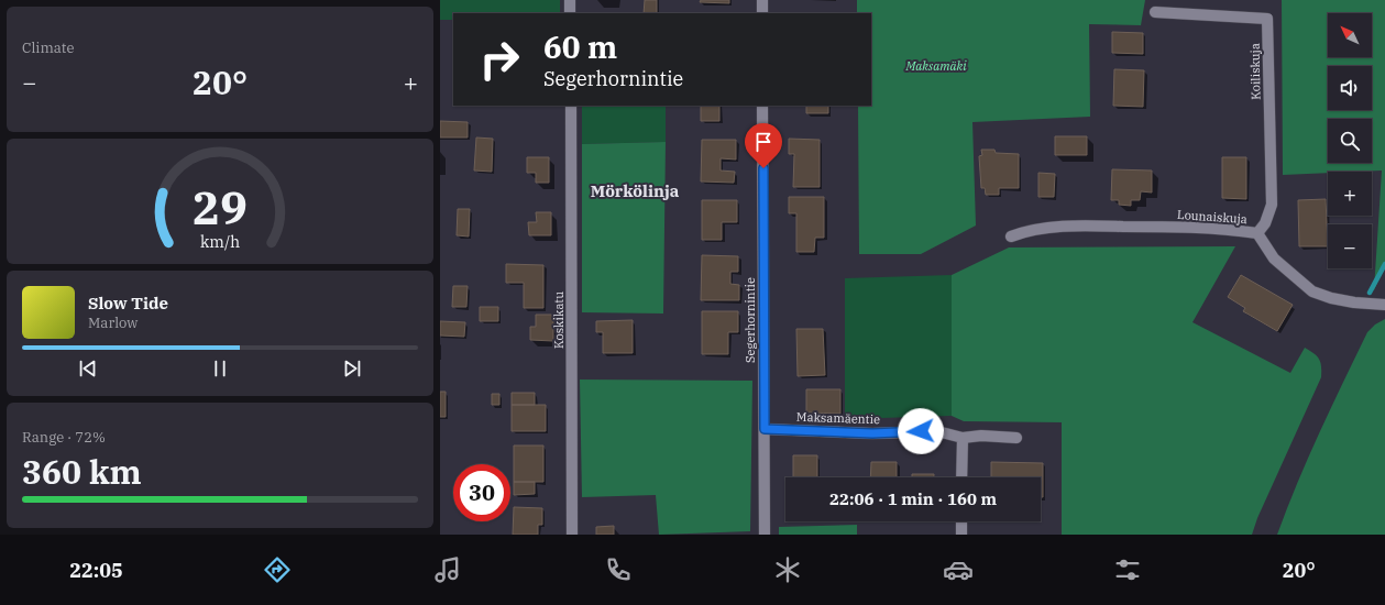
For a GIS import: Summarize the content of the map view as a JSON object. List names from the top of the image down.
{
  "streets": {
    "street": [
      "Koiliskuja",
      "Lounaiskuja",
      "Koskikatu",
      "Segerhornintie",
      "Maksamäentie"
    ]
  },
  "crossings": [
    ["Koiliskuja", "Lounaiskuja"],
    ["Segerhornintie", "Maksamäentie"]
  ],
  "districts": ["Mörkölinja"],
  "parks": ["Maksamäki"],
  "north": "top left",
  "page": {
    "tile": [
      "Climate",
      ["Range · 72%", "360 km"]
    ],
    "map_buttons": ["+", "−"],
    "turn": ["60 m", "Segerhornintie"],
    "heat": ["−", "20°", "+"],
    "song": ["Slow Tide", "Marlow"],
    "limit": "30",
    "trip": "22:06 · 1 min · 160 m",
    "tabs": ["22:05", "20°"],
    "gauge": ["29", "km/h"]
  }
}
